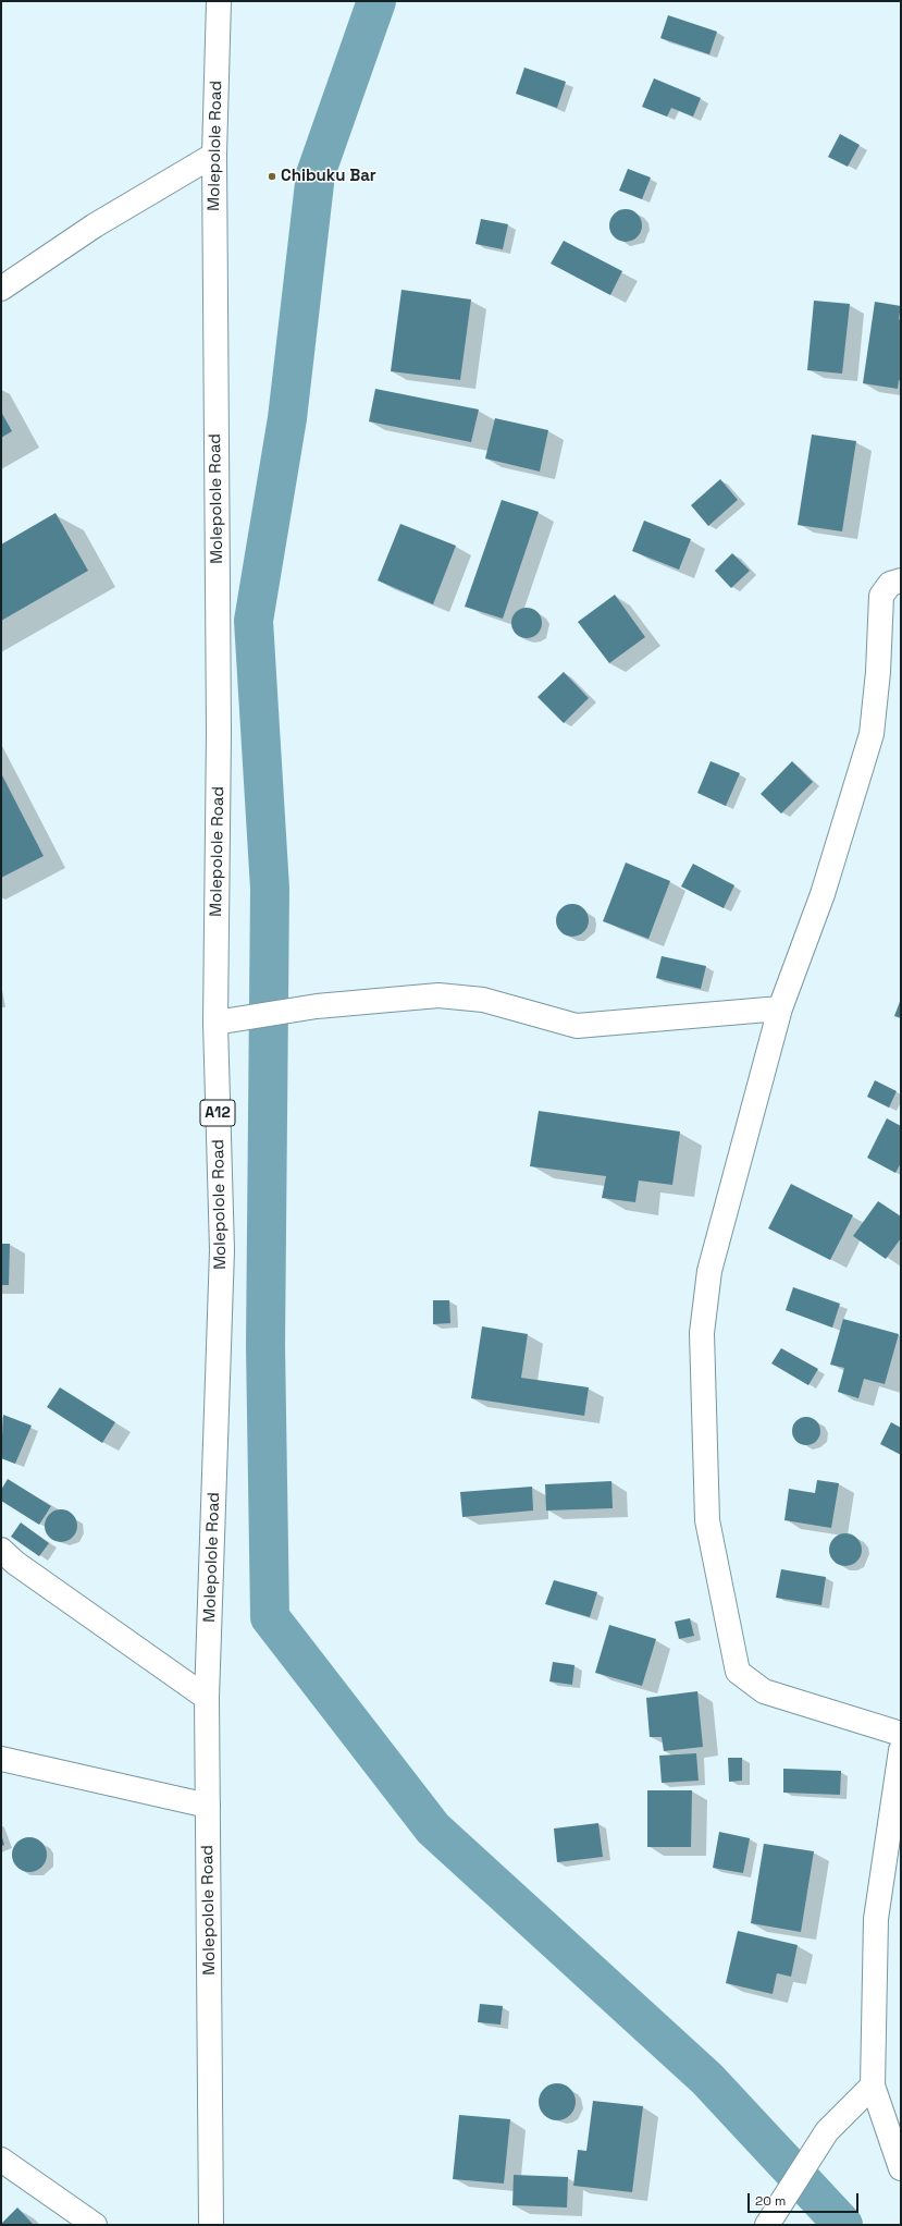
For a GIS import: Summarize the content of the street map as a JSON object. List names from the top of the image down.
{
  "streets": {
    "street": ["Molepolole Road", "A12"]
  },
  "places": ["Chibuku Bar"],
  "scale_bar": "20 m"
}
